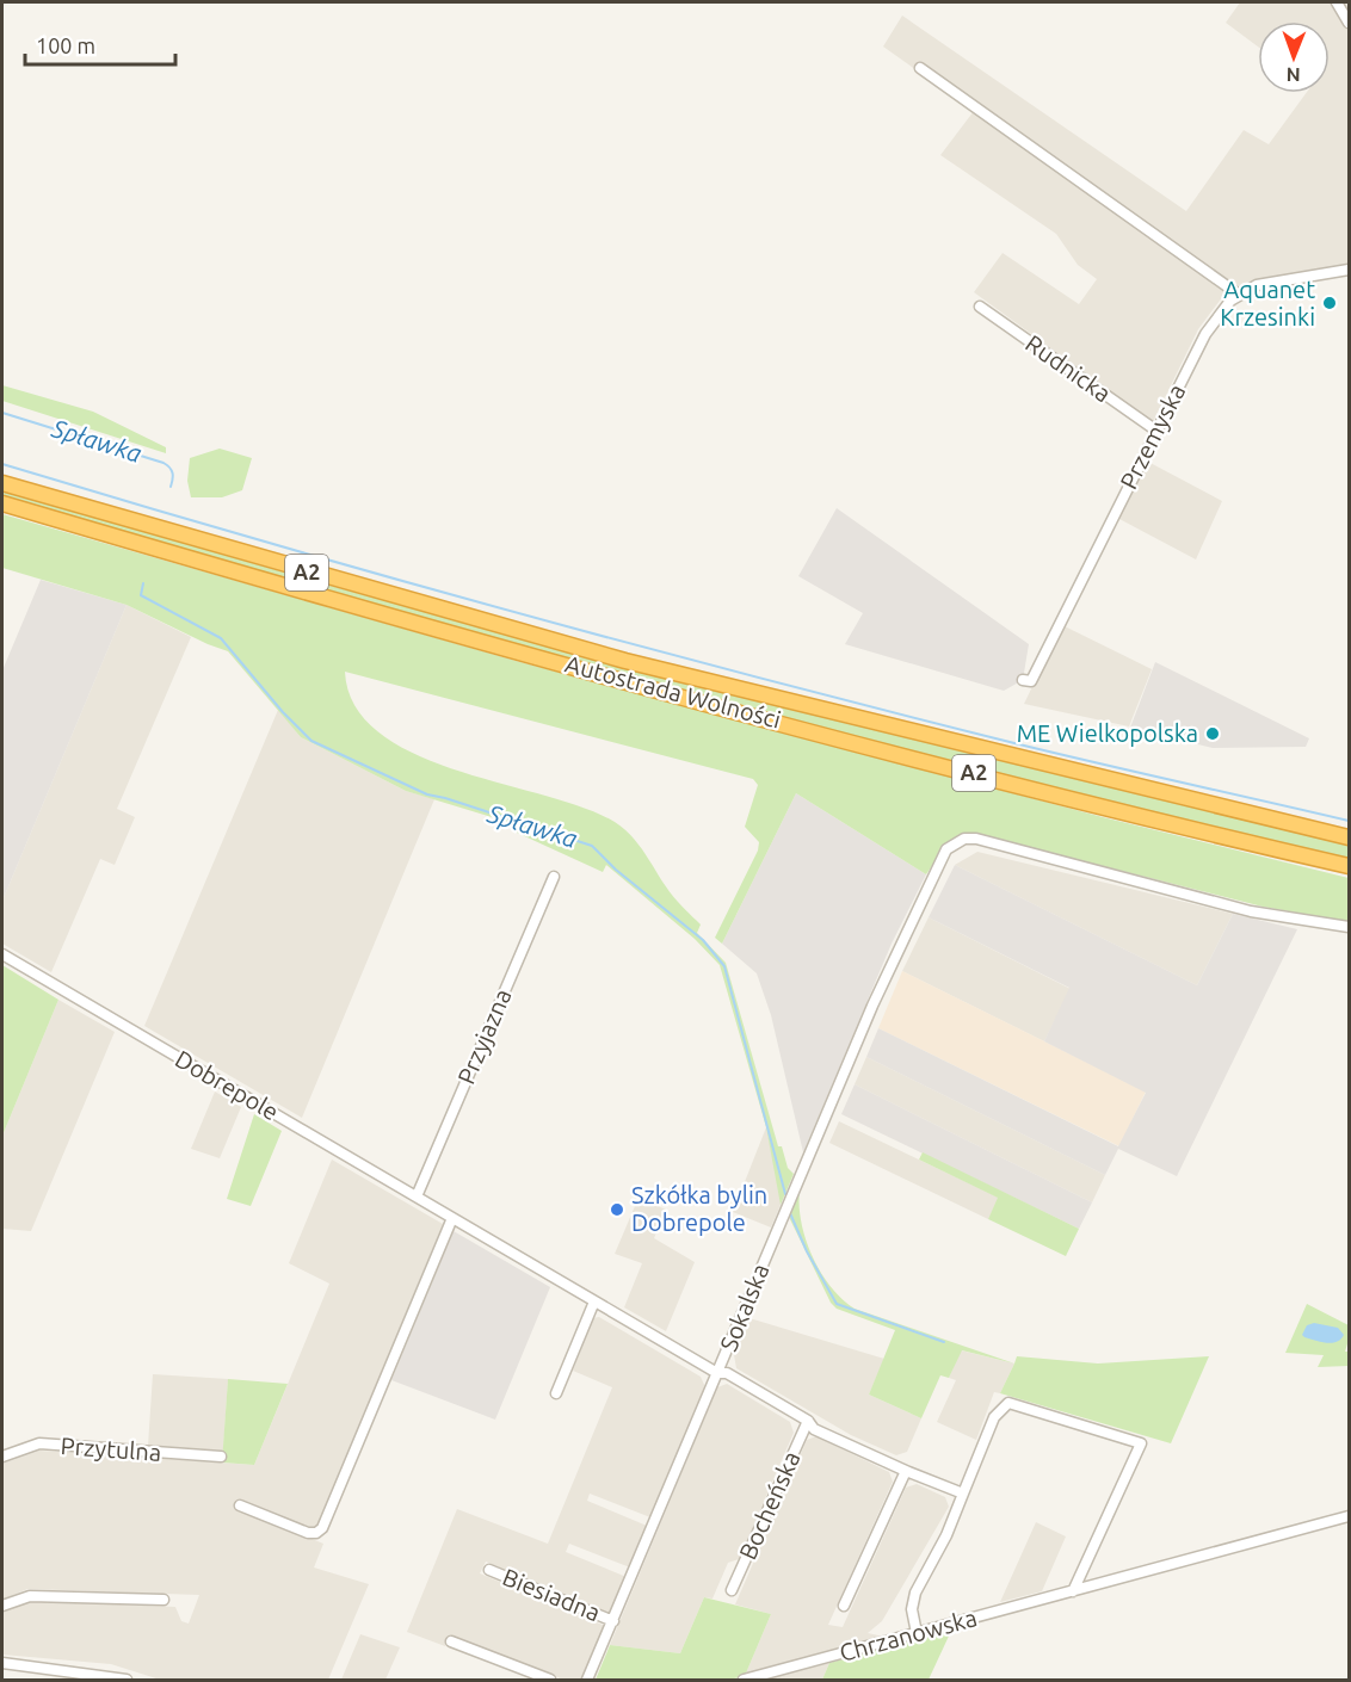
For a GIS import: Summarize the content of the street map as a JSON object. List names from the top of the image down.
{
  "streets": {
    "highway": ["A2", "Autostrada Wolności"],
    "street": [
      "Rudnicka",
      "Przemyska",
      "Przyjazna",
      "Dobrepole",
      "Sokalska",
      "Przytulna",
      "Bocheńska",
      "Biesiadna",
      "Chrzanowska"
    ]
  },
  "crossings": [
    ["Rudnicka", "Przemyska"],
    ["Przyjazna", "Dobrepole"],
    ["Dobrepole", "Sokalska"],
    ["Dobrepole", "Bocheńska"],
    ["Sokalska", "Bocheńska"],
    ["Sokalska", "Biesiadna"]
  ],
  "water": ["Spławka"],
  "places": ["Aquanet Krzesinki", "ME Wielkopolska", "Szkółka bylin Dobrepole"],
  "scale_bar": "100 m",
  "north": "bottom"
}
